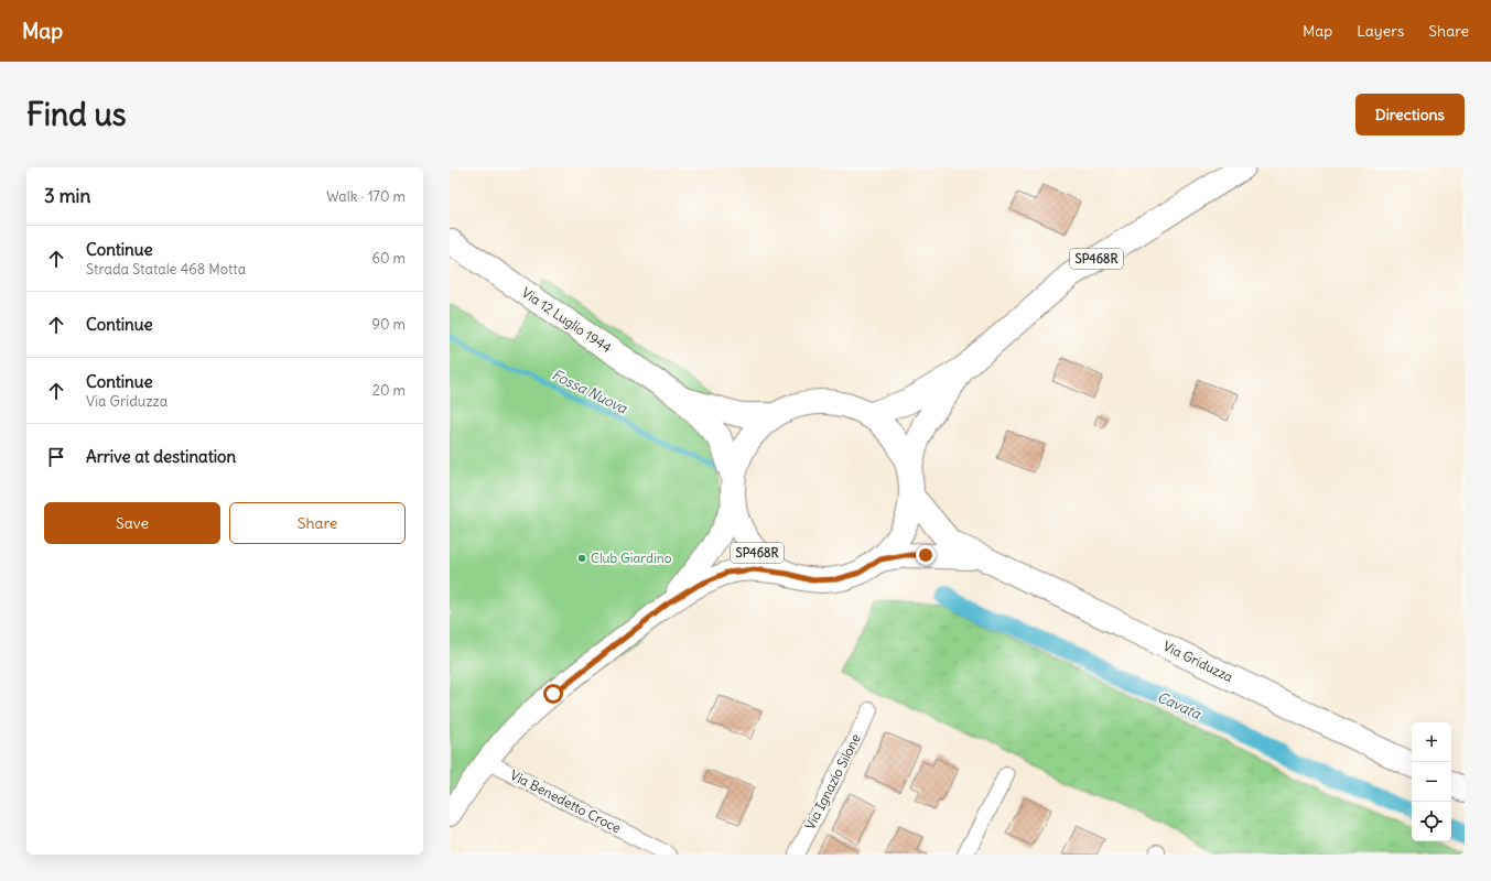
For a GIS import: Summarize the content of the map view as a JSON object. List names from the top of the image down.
{
  "streets": {
    "main road": ["SP468R", "Via 12 Luglio 1944", "Via Griduzza"],
    "street": ["Via Ignazio Silone", "Via Benedetto Croce"]
  },
  "crossings": [
    ["SP468R", "Via Griduzza"]
  ],
  "water": ["Fossa Nuova", "Cavata"],
  "places": ["Club Giardino"],
  "page": {
    "header": "Map",
    "nav": ["Map", "Layers", "Share"],
    "buttons": [
      "Directions",
      ["Save", "Share"]
    ],
    "title": "Find us",
    "heading": ["3 min", "Walk · 170 m"],
    "list": [
      ["Continue", "Strada Statale 468 Motta", "60 m"],
      ["Continue", "90 m"],
      ["Continue", "Via Griduzza", "20 m"],
      "Arrive at destination"
    ],
    "map_buttons": ["+", "−"]
  }
}
